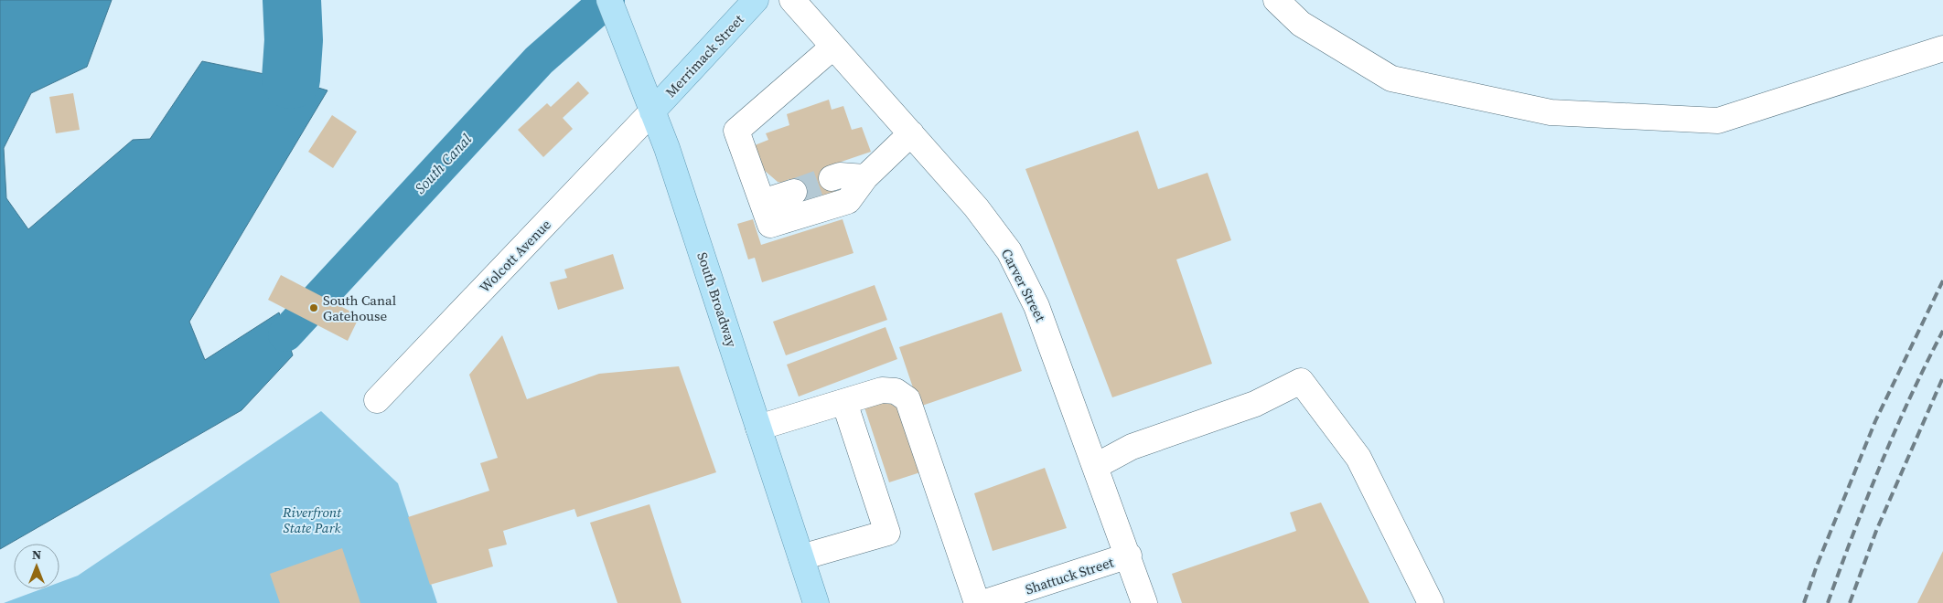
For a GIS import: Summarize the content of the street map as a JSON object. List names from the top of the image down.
{
  "streets": {
    "main road": ["Merrimack Street", "South Broadway"],
    "street": ["Wolcott Avenue", "Carver Street", "Shattuck Street"]
  },
  "crossings": [
    ["Merrimack Street", "Wolcott Avenue"],
    ["Merrimack Street", "South Broadway"],
    ["Wolcott Avenue", "South Broadway"],
    ["Carver Street", "Shattuck Street"]
  ],
  "water": ["South Canal"],
  "parks": ["Riverfront State Park"],
  "places": ["South Canal Gatehouse"],
  "north": "top"
}
